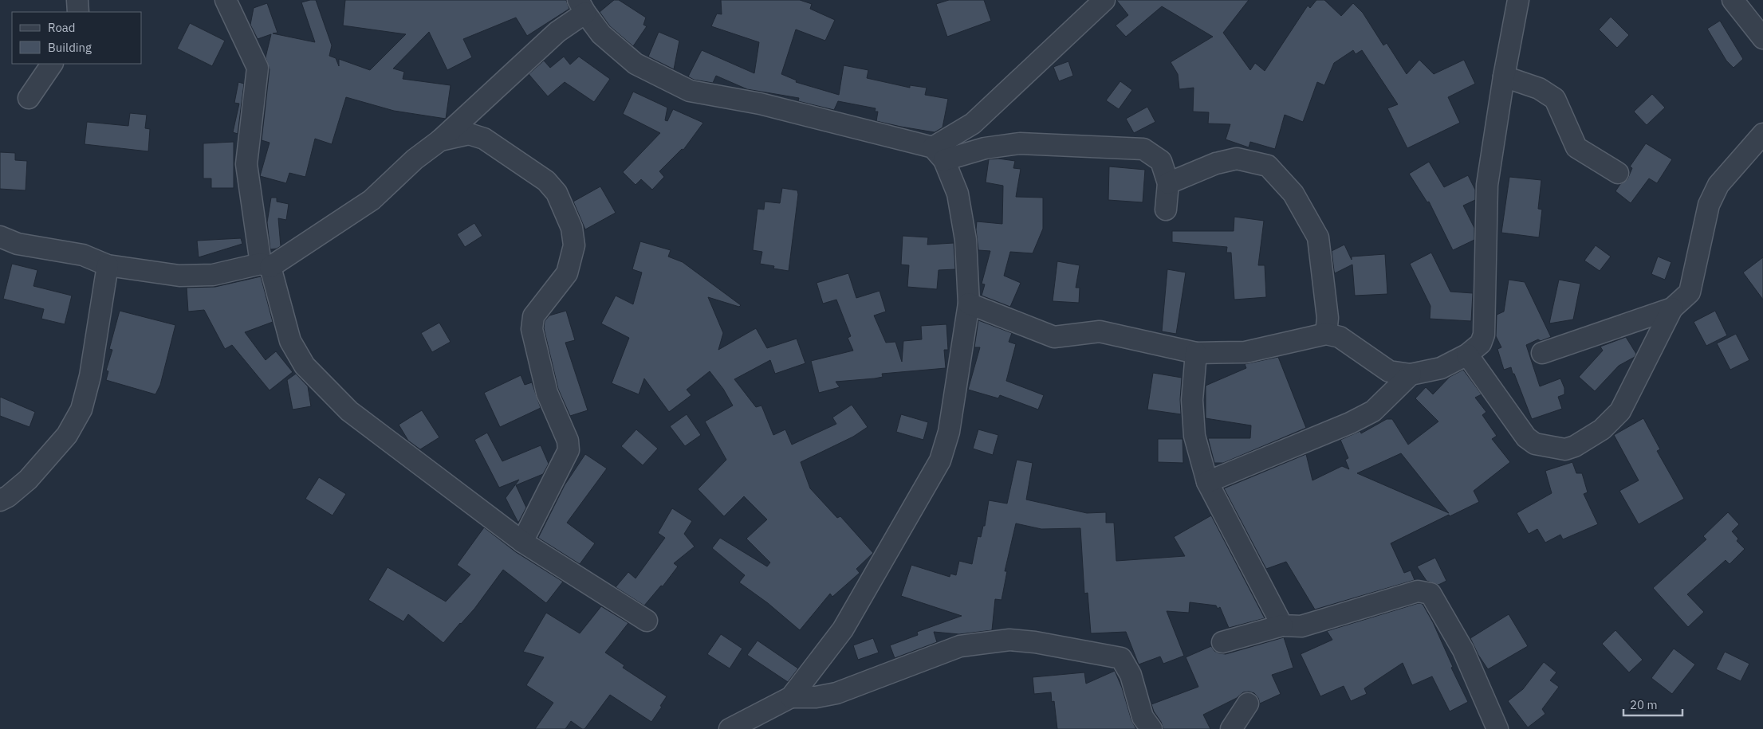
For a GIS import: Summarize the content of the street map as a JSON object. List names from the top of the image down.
{
  "legend": ["Road", "Building"],
  "scale_bar": "20 m"
}
